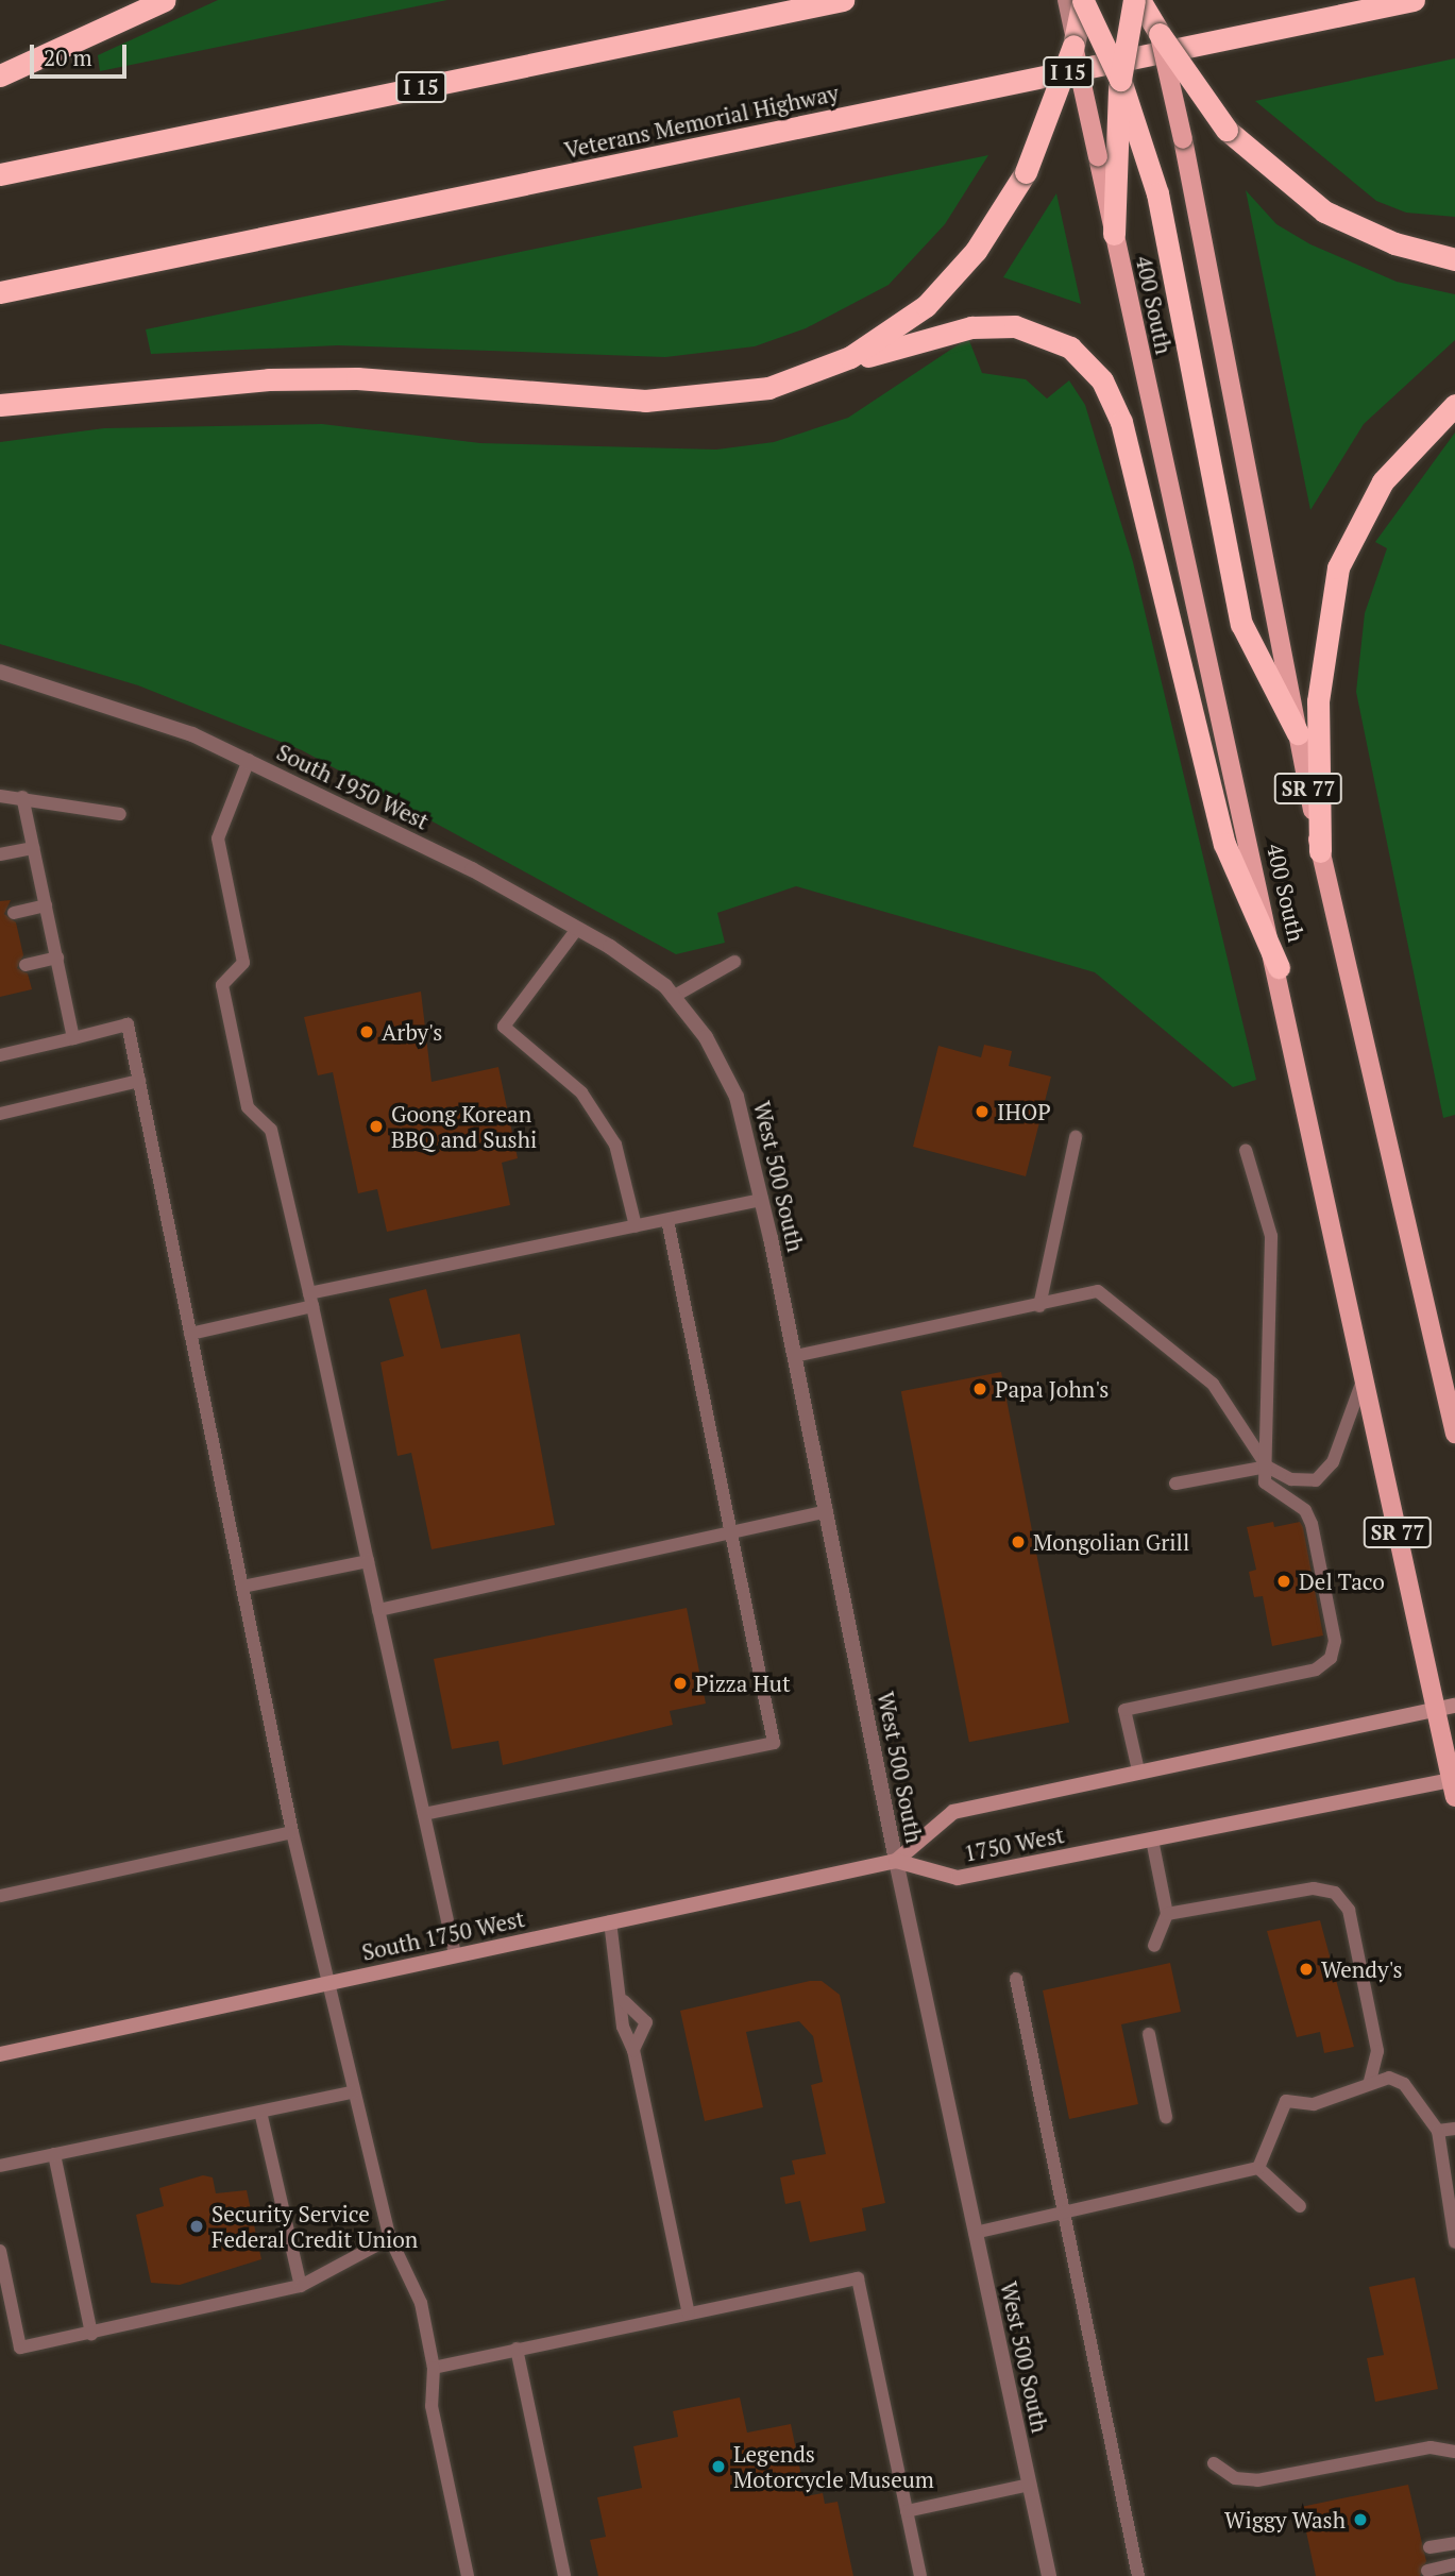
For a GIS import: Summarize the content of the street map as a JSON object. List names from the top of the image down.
{
  "streets": {
    "highway": ["I 15", "Veterans Memorial Highway"],
    "main road": [
      "400 South",
      "SR 77",
      "1750 West",
      "South 1750 West"
    ],
    "street": ["South 1950 West", "West 500 South"]
  },
  "crossings": [
    ["400 South", "1750 West"],
    ["South 1950 West", "West 500 South"],
    ["West 500 South", "1750 West"],
    ["West 500 South", "South 1750 West"],
    ["1750 West", "South 1750 West"]
  ],
  "places": [
    "Arby's",
    "IHOP",
    "Goong Korean BBQ and Sushi",
    "Papa John's",
    "Mongolian Grill",
    "Del Taco",
    "Pizza Hut",
    "Wendy's",
    "Security Service Federal Credit Union",
    "Legends Motorcycle Museum",
    "Wiggy Wash"
  ],
  "scale_bar": "20 m"
}
